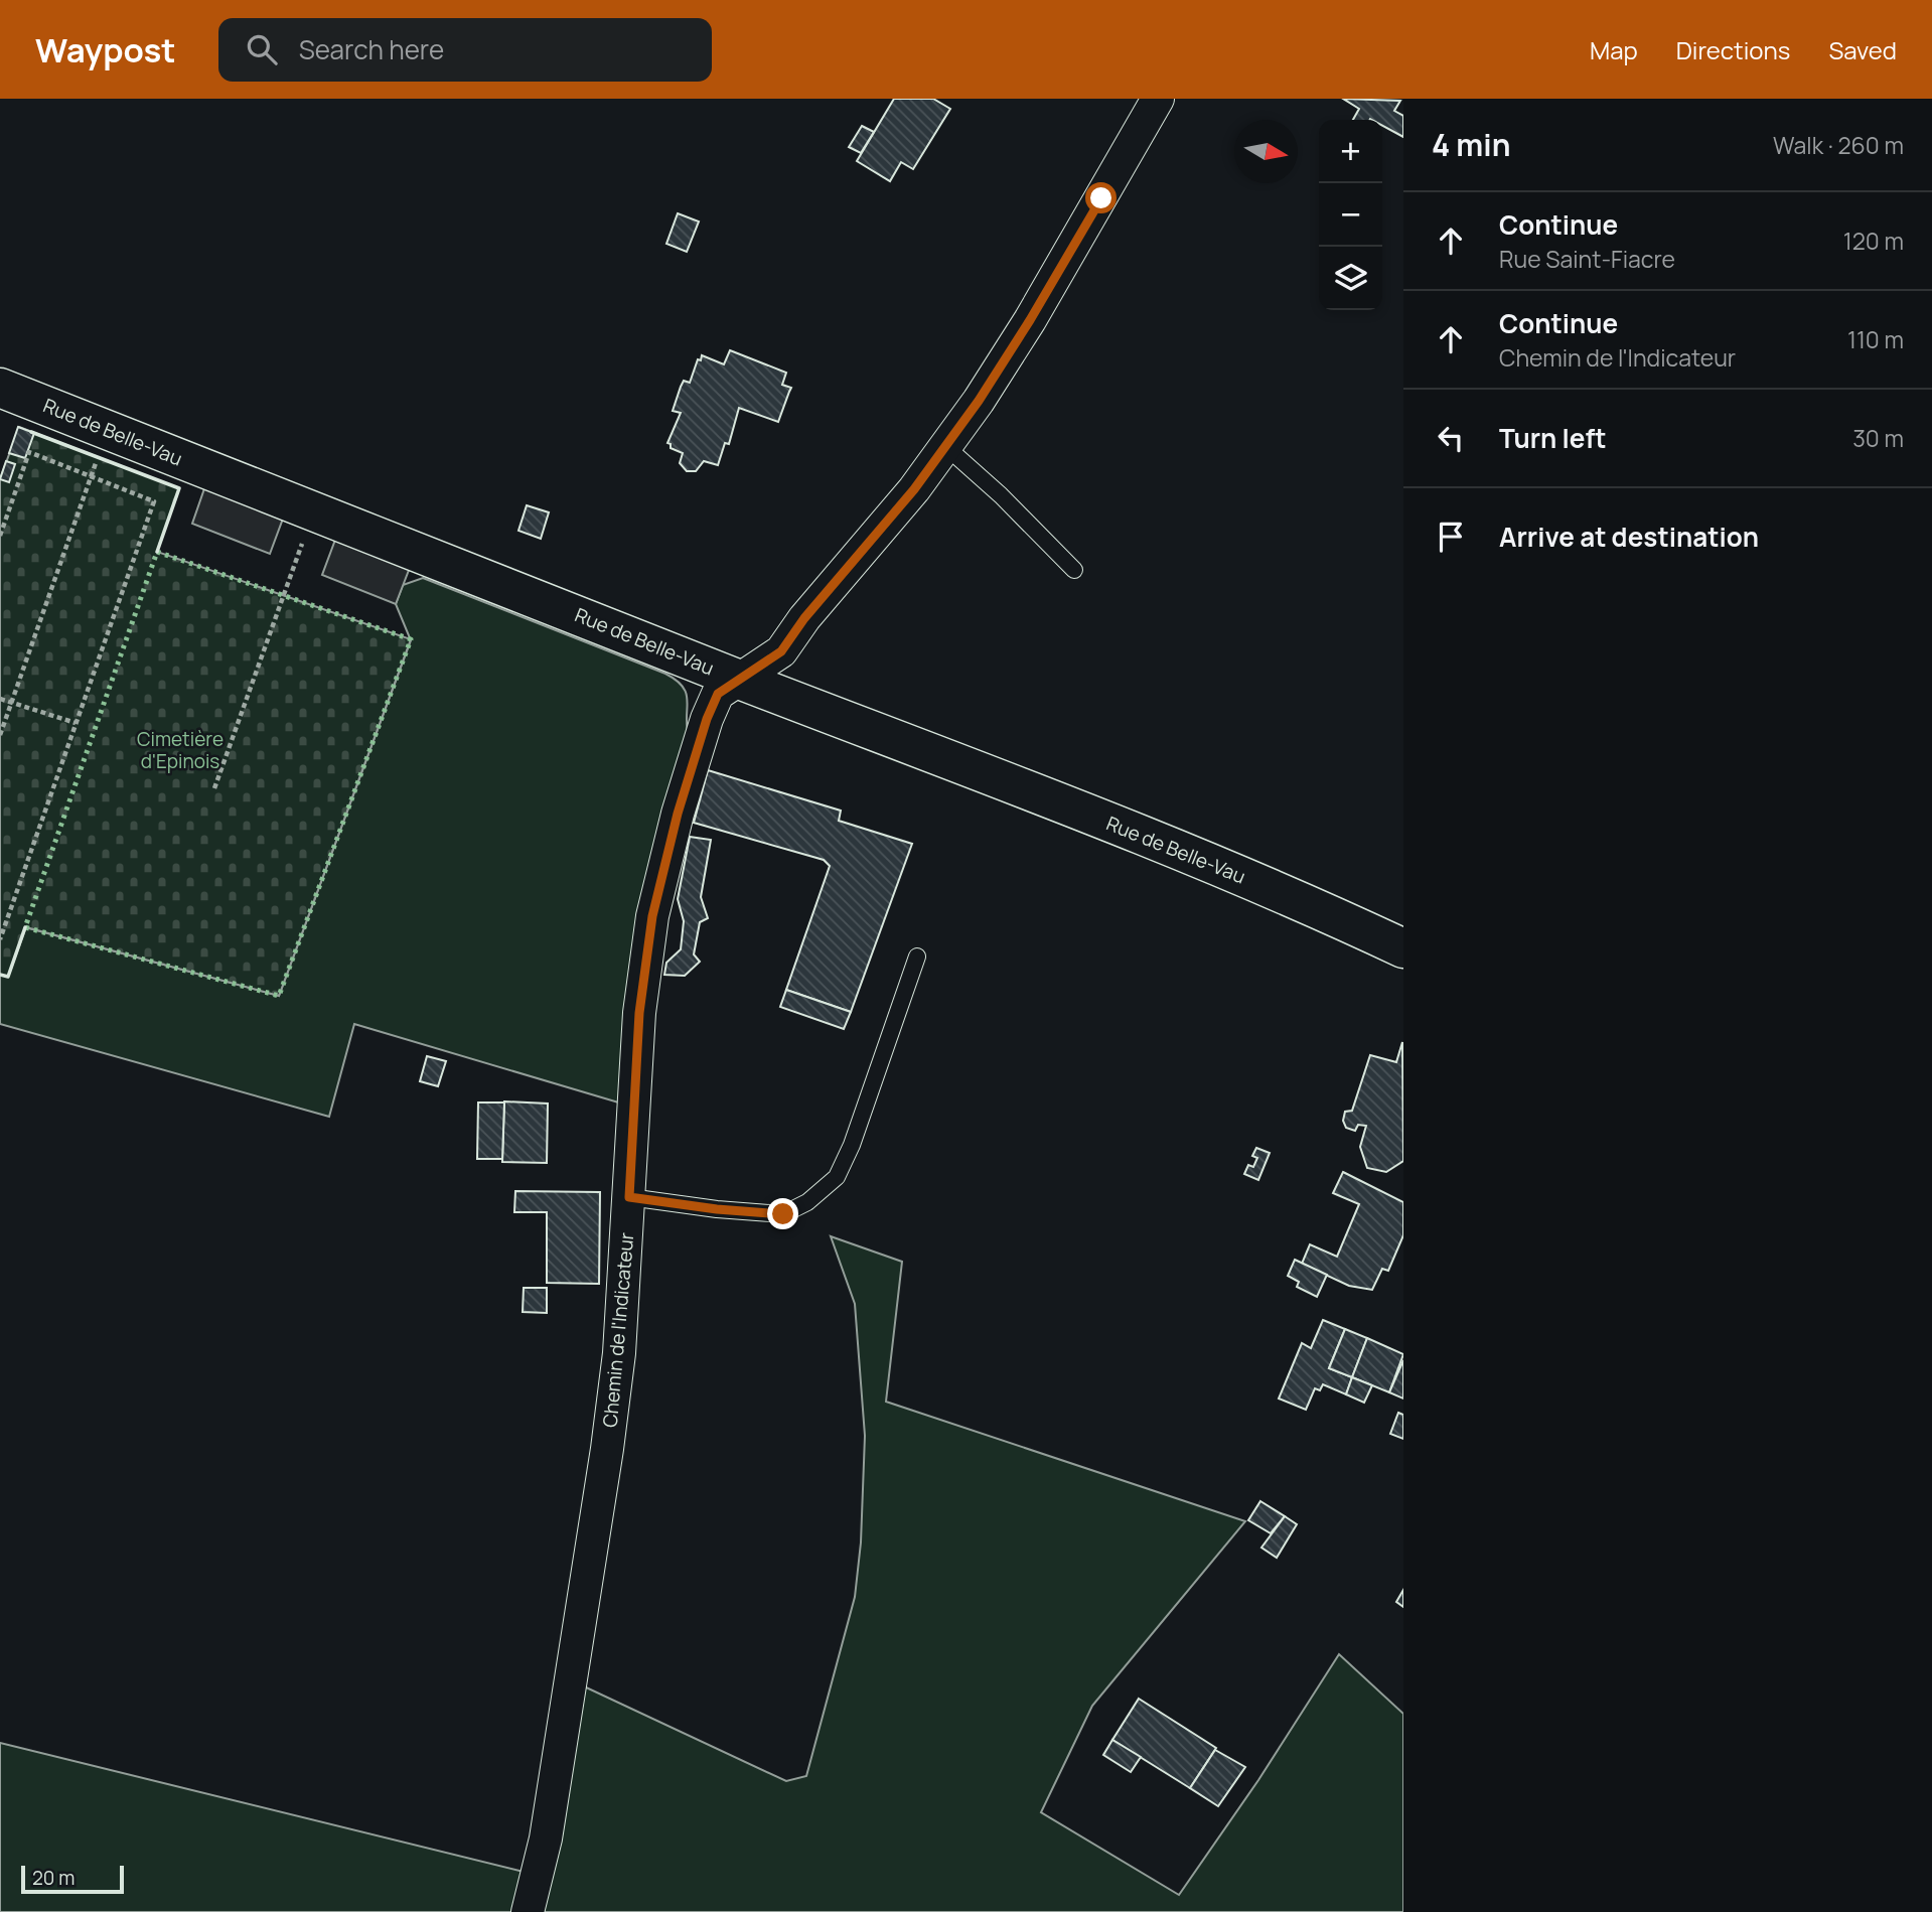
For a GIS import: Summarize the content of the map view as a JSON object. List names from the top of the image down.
{
  "streets": {
    "street": ["Rue de Belle-Vau", "Chemin de l'Indicateur"]
  },
  "crossings": [
    ["Rue de Belle-Vau", "Chemin de l'Indicateur"]
  ],
  "parks": ["Cimetière d'Epinois"],
  "scale_bar": "20 m",
  "north": "right",
  "page": {
    "header": "Waypost",
    "search": "Search here",
    "nav": ["Map", "Directions", "Saved"],
    "heading": ["4 min", "Walk · 260 m"],
    "map_buttons": ["+", "−"],
    "list": [
      ["Continue", "Rue Saint-Fiacre", "120 m"],
      ["Continue", "Chemin de l'Indicateur", "110 m"],
      ["Turn left", "30 m"],
      "Arrive at destination"
    ],
    "scale": "20 m"
  }
}
